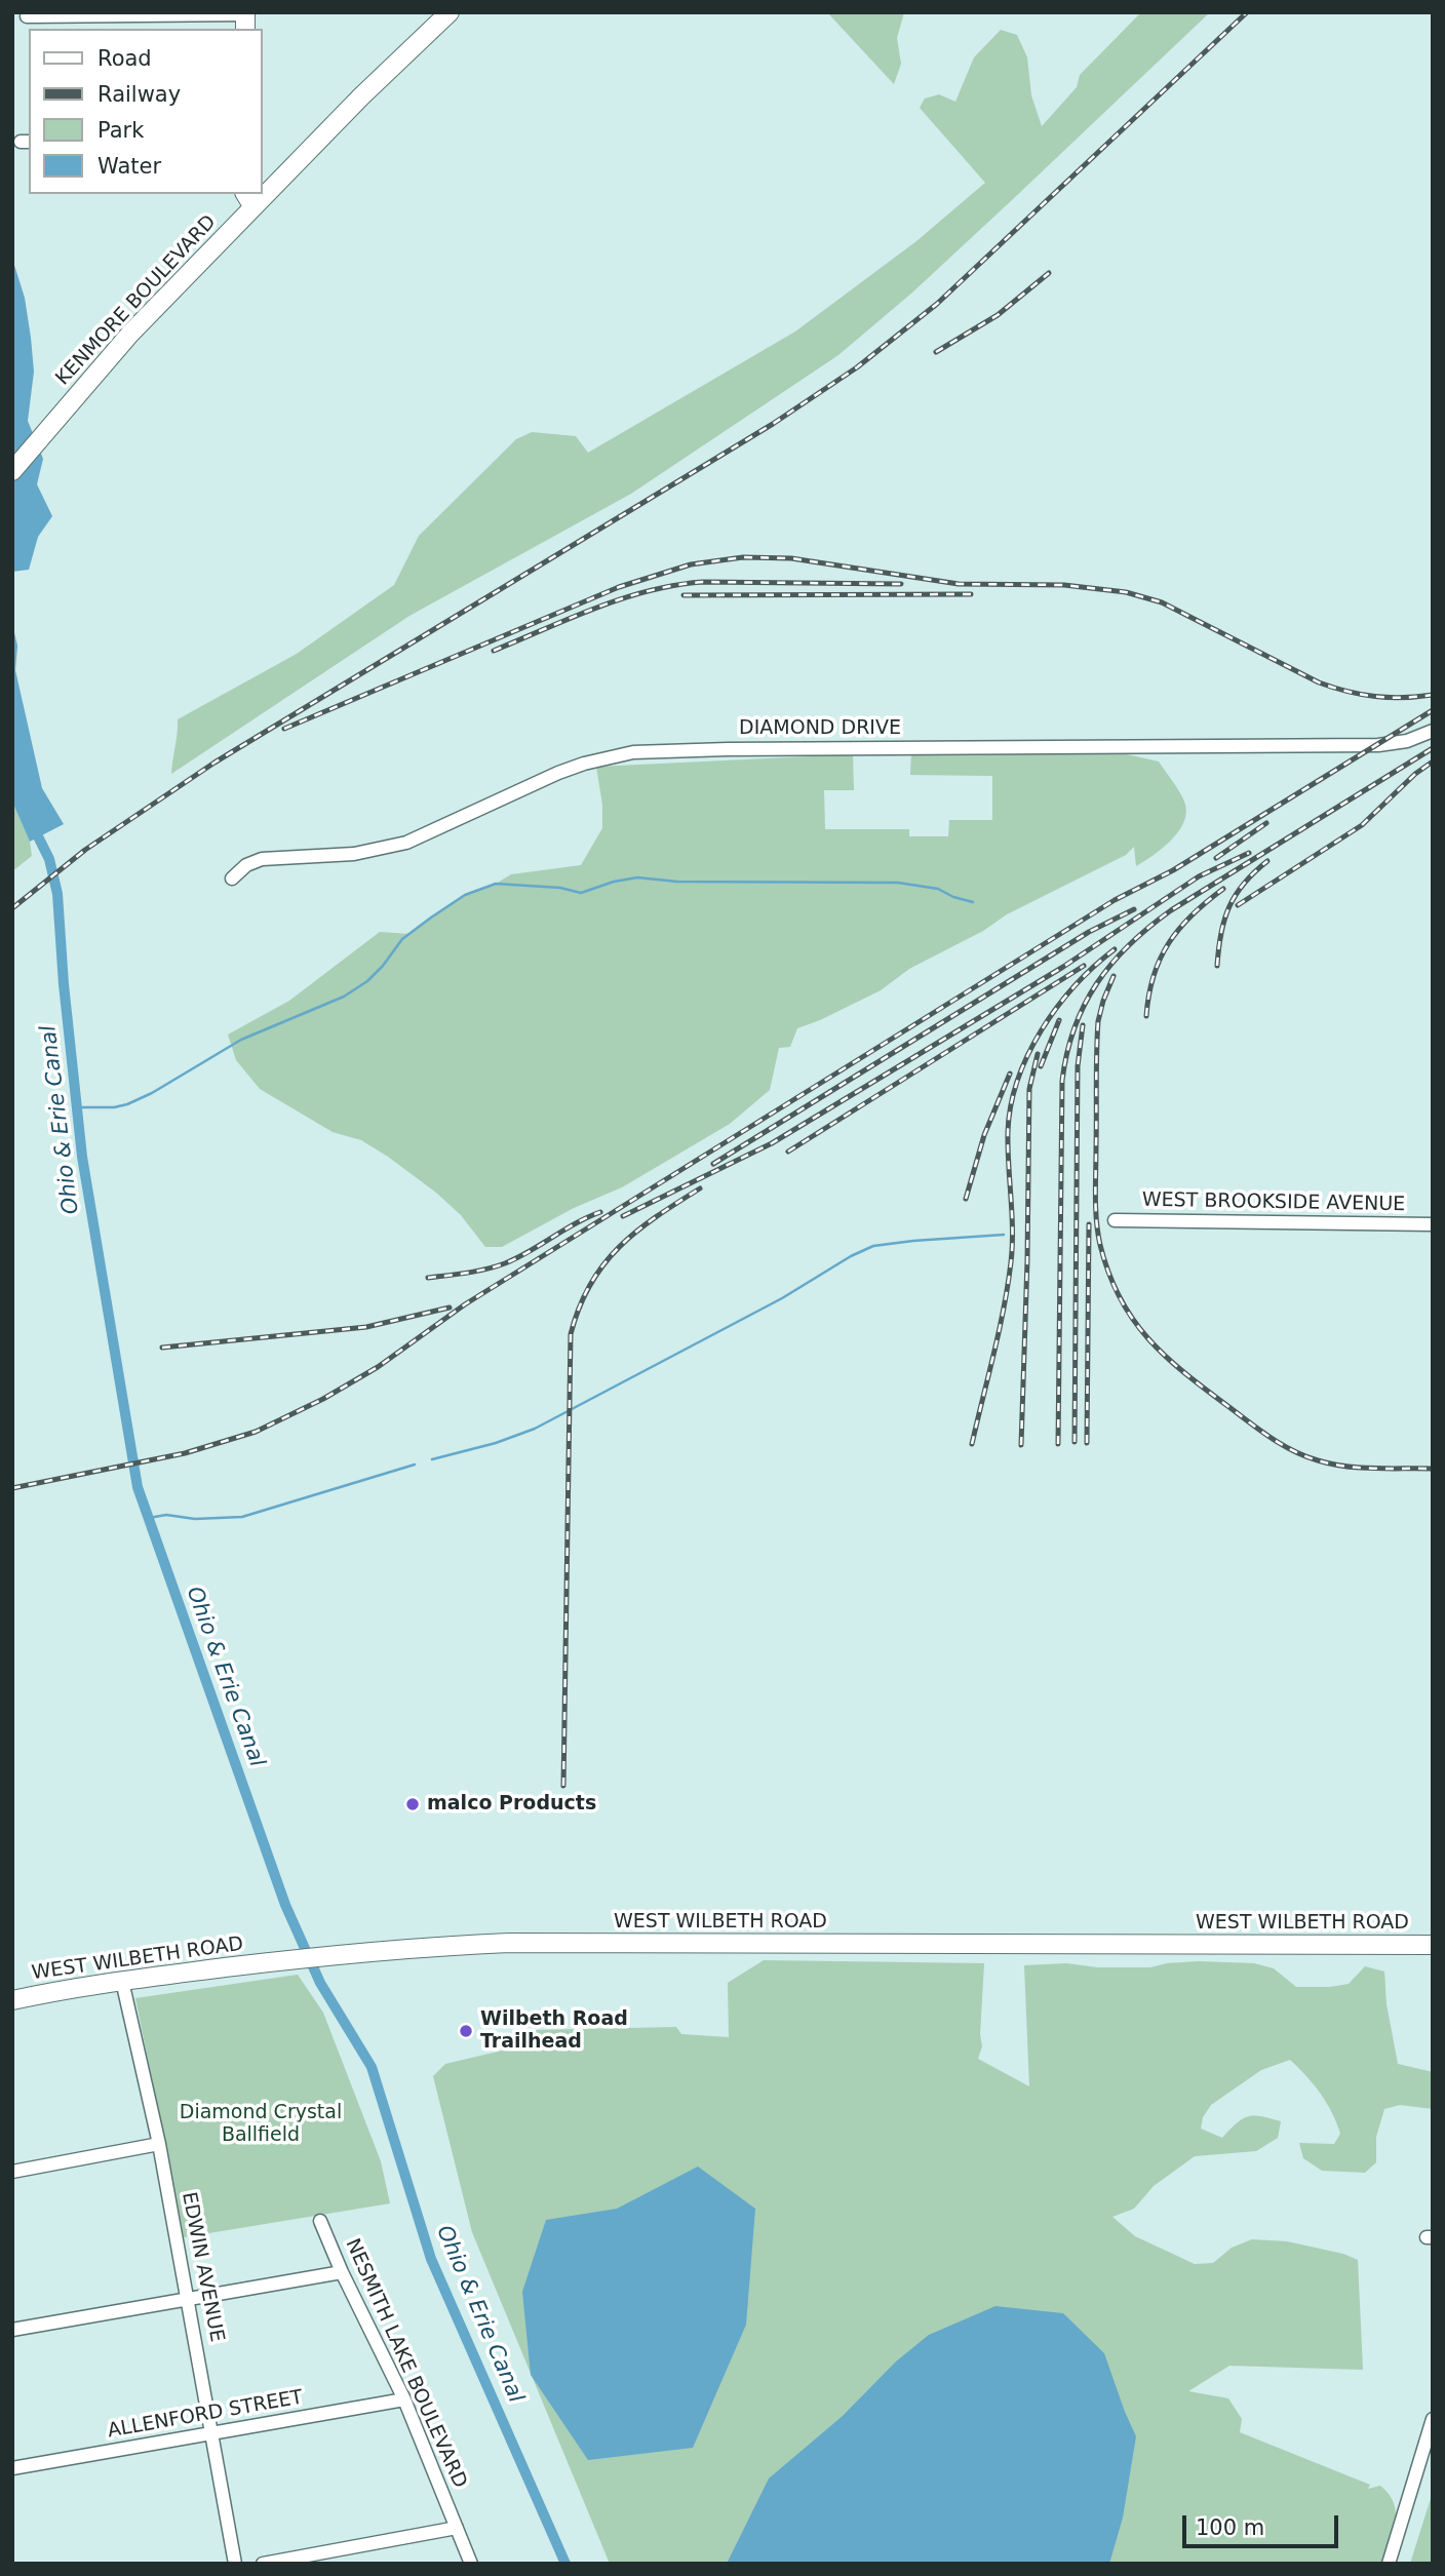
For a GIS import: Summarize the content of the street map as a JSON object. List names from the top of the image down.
{
  "streets": {
    "main road": ["KENMORE BOULEVARD", "WEST WILBETH ROAD"],
    "street": [
      "DIAMOND DRIVE",
      "WEST BROOKSIDE AVENUE",
      "EDWIN AVENUE",
      "NESMITH LAKE BOULEVARD",
      "ALLENFORD STREET"
    ]
  },
  "crossings": [
    ["WEST WILBETH ROAD", "EDWIN AVENUE"],
    ["EDWIN AVENUE", "ALLENFORD STREET"],
    ["NESMITH LAKE BOULEVARD", "ALLENFORD STREET"]
  ],
  "water": ["Ohio & Erie Canal"],
  "parks": ["Diamond Crystal Ballfield"],
  "places": ["malco Products", "Wilbeth Road Trailhead"],
  "legend": [
    "Road",
    "Railway",
    "Park",
    "Water"
  ],
  "scale_bar": "100 m"
}
